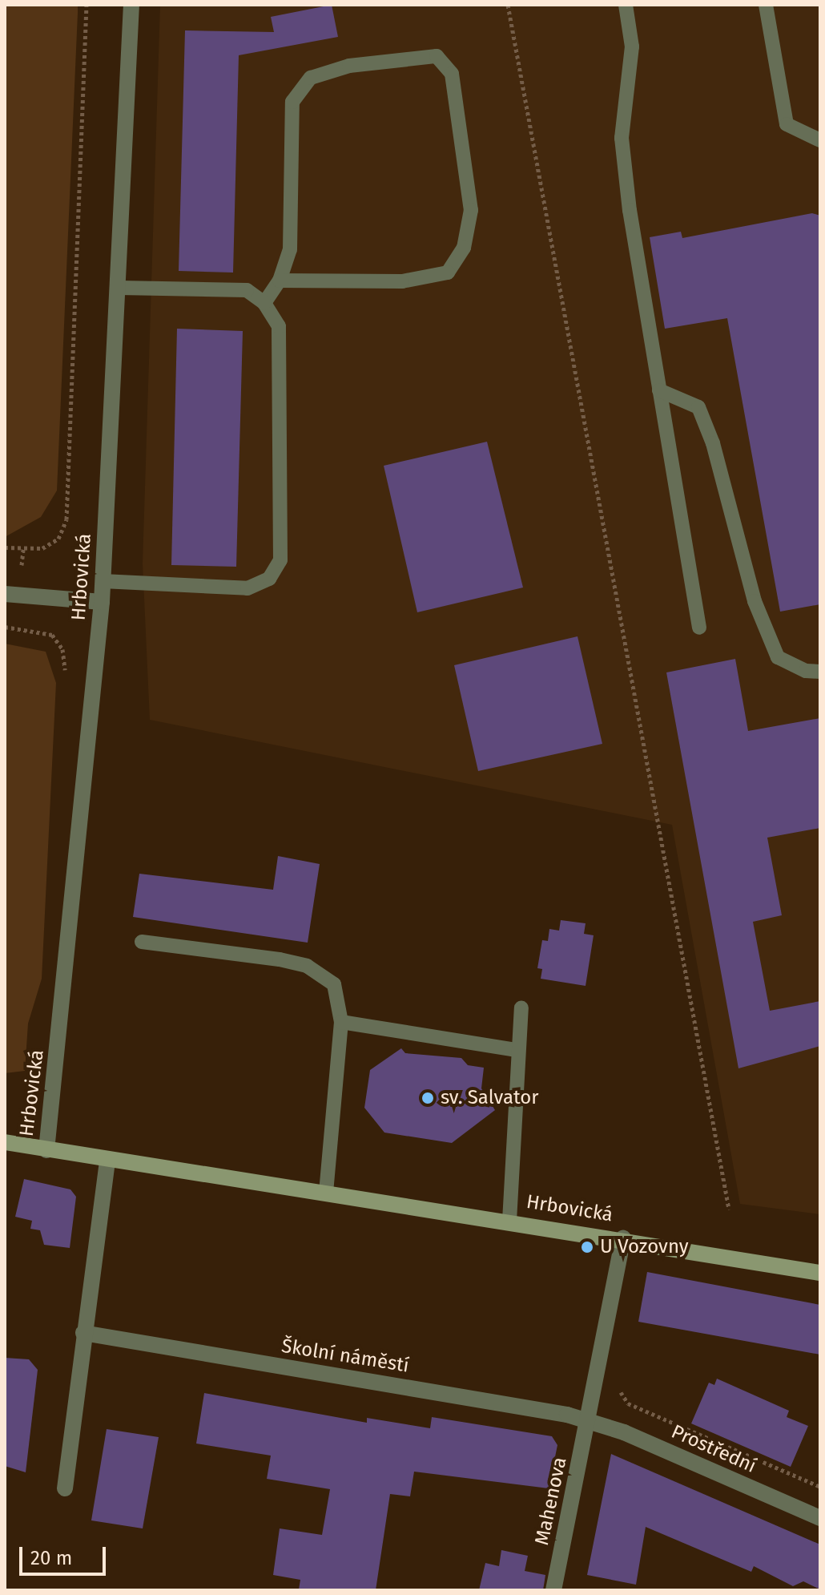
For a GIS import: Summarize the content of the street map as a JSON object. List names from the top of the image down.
{
  "streets": {
    "main road": ["Hrbovická"],
    "street": ["Školní náměstí", "Prostřední", "Mahenova"]
  },
  "crossings": [
    ["Školní náměstí", "Prostřední"],
    ["Školní náměstí", "Mahenova"],
    ["Prostřední", "Mahenova"]
  ],
  "places": ["sv. Salvator", "U Vozovny"],
  "scale_bar": "20 m"
}
